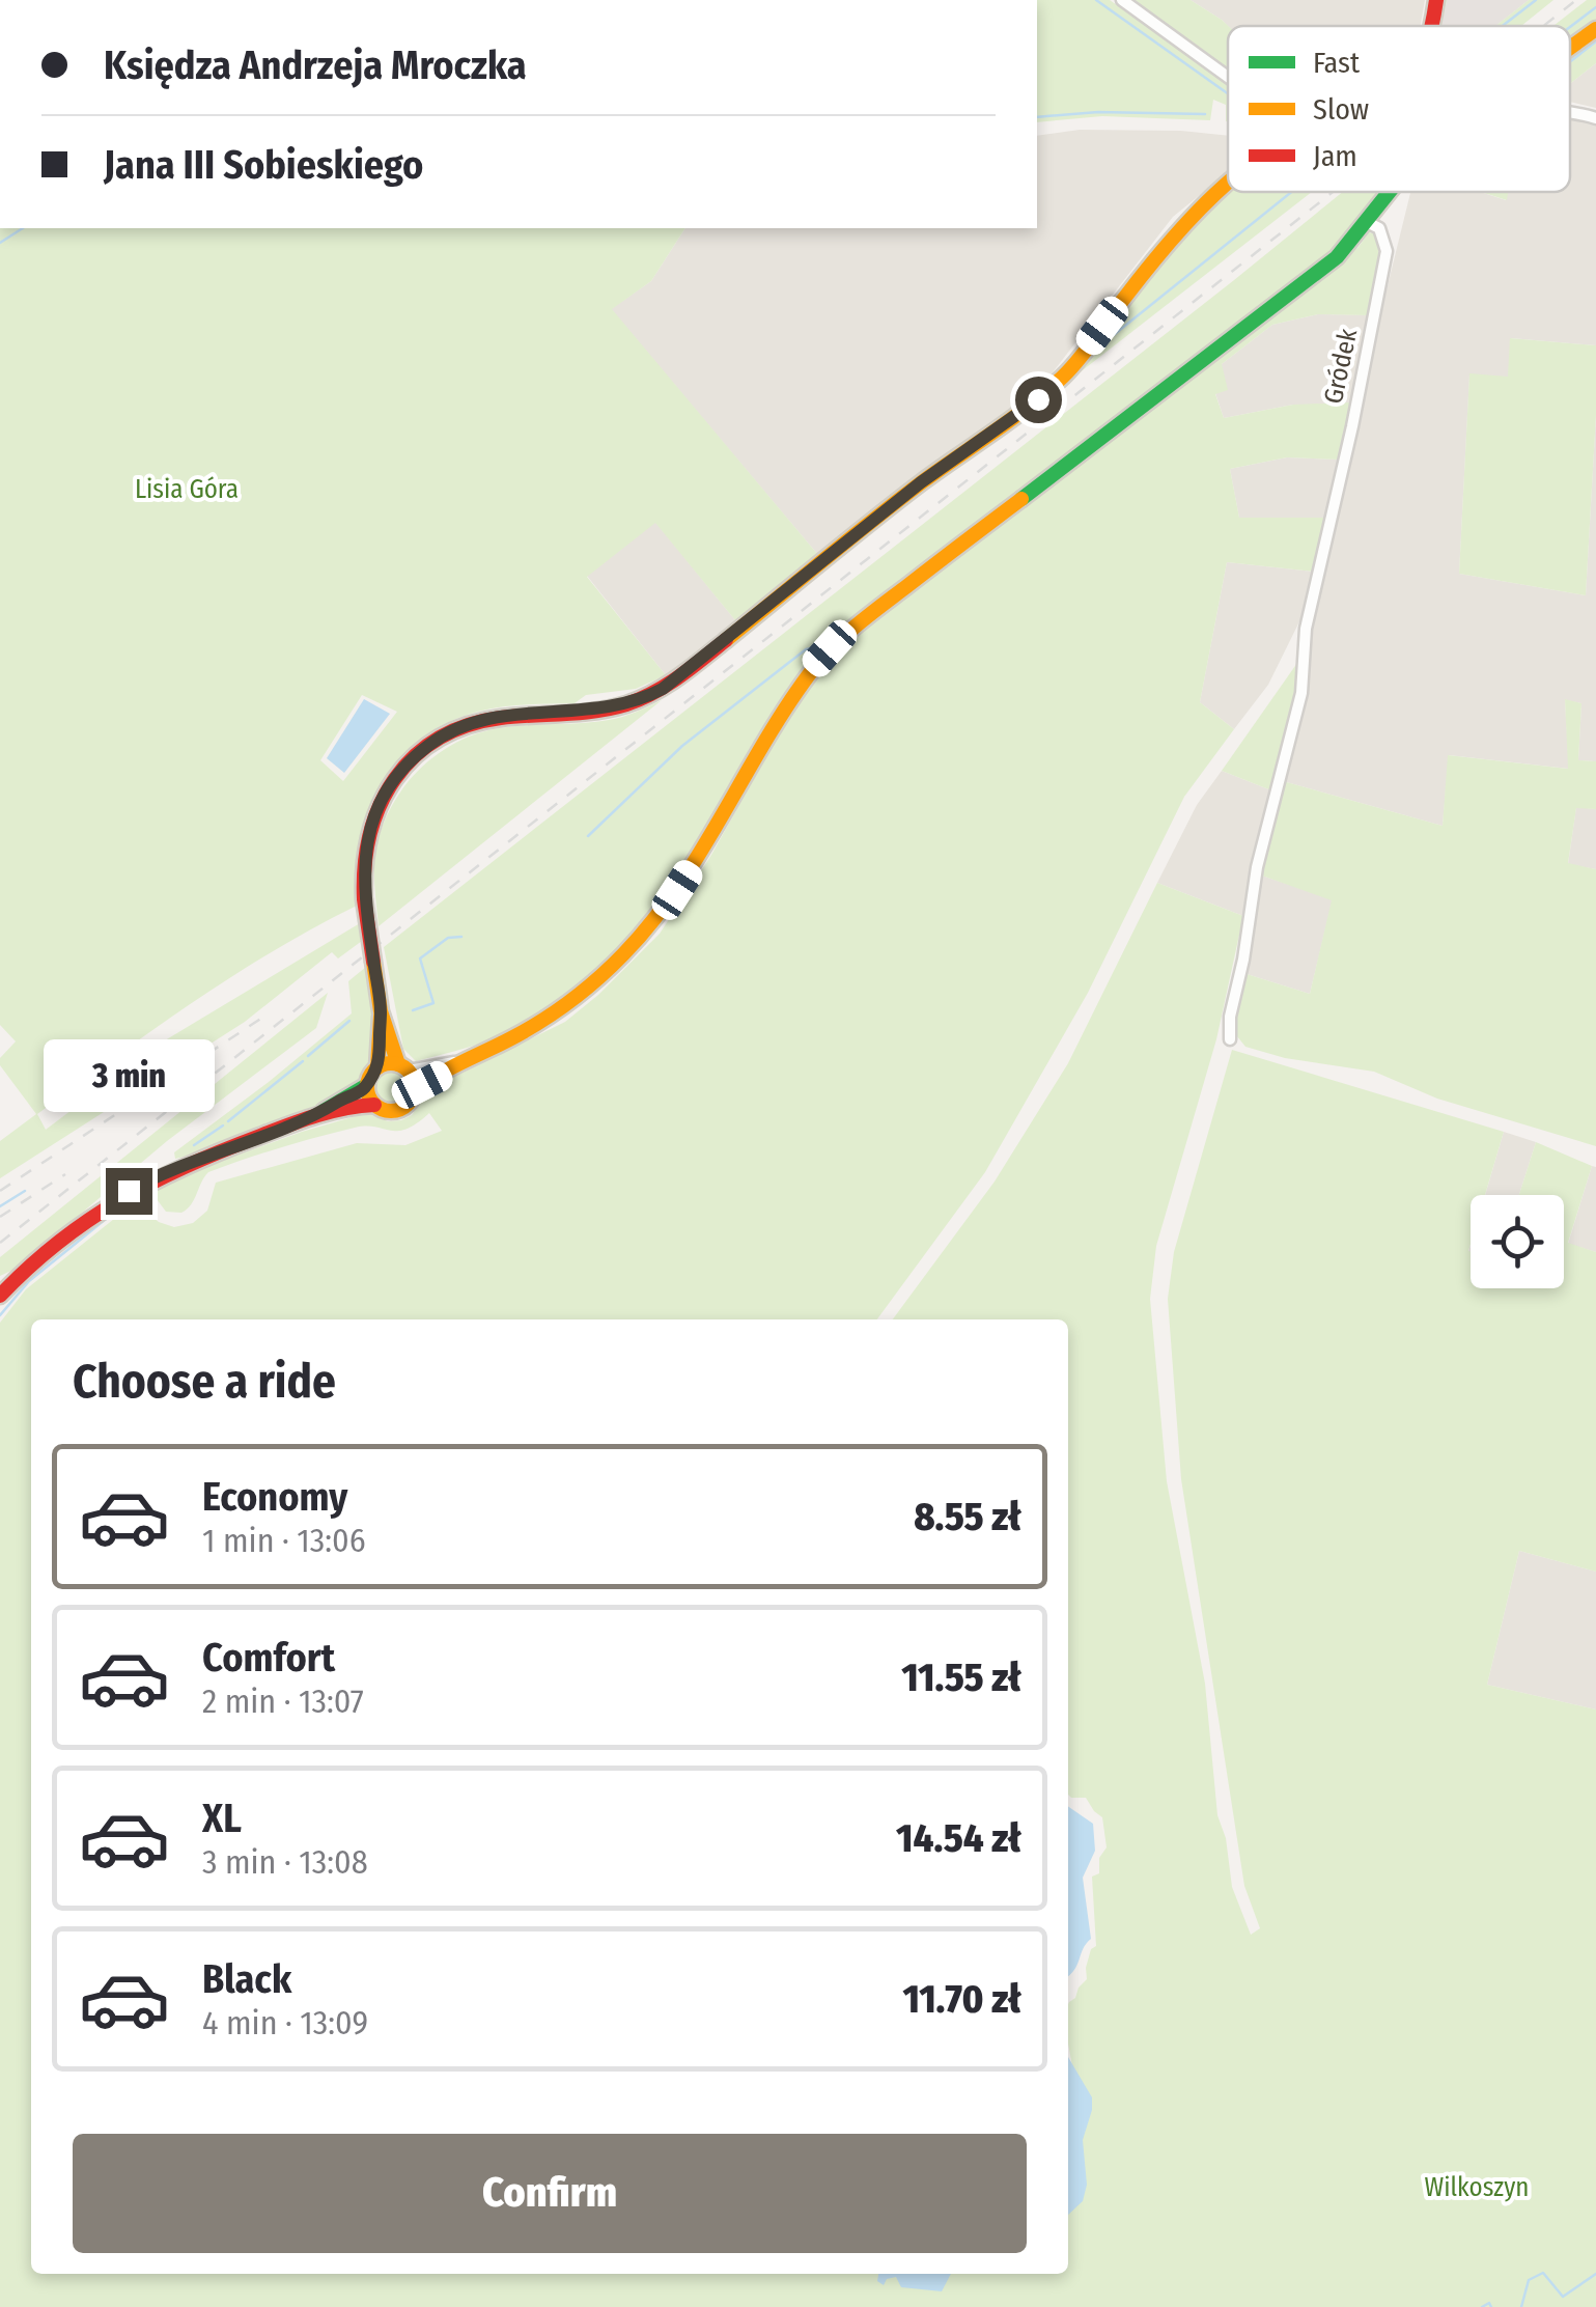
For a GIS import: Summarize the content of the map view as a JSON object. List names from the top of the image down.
{
  "streets": {
    "street": ["Gródek"]
  },
  "parks": ["Lisia Góra", "Wilkoszyn"],
  "legend": ["Fast", "Slow", "Jam"],
  "page": {
    "banner": ["Księdza Andrzeja Mroczka", "Jana III Sobieskiego"],
    "bubble": "3 min",
    "heading": "Choose a ride",
    "list": [
      {
        "name": "Economy",
        "note": "1 min · 13:06",
        "value": "8.55 zł"
      },
      {
        "name": "Comfort",
        "note": "2 min · 13:07",
        "value": "11.55 zł"
      },
      {
        "name": "XL",
        "note": "3 min · 13:08",
        "value": "14.54 zł"
      },
      {
        "name": "Black",
        "note": "4 min · 13:09",
        "value": "11.70 zł"
      }
    ],
    "buttons": "Confirm"
  }
}
